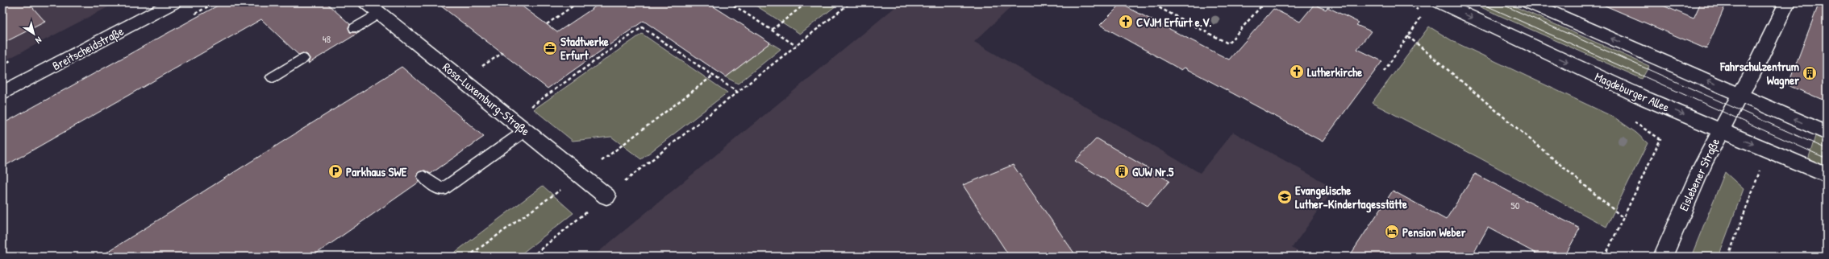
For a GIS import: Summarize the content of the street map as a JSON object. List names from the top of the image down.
{
  "streets": {
    "street": [
      "Breitscheidstraße",
      "Magdeburger Allee",
      "Rosa-Luxemburg-Straße",
      "Eislebener Straße"
    ]
  },
  "crossings": [
    ["Magdeburger Allee", "Eislebener Straße"]
  ],
  "places": {
    "church": ["CVJM Erfurt e.V.", "Lutherkirche"],
    "office": ["Stadtwerke Erfurt"],
    "building": ["Fahrschulzentrum Wagner", "GUW Nr.5"],
    "parking": ["Parkhaus SWE"],
    "school or university": ["Evangelische Luther-Kindertagesstätte"],
    "hotel": ["Pension Weber"]
  },
  "house_numbers": ["48", "50"],
  "north": "bottom right"
}
